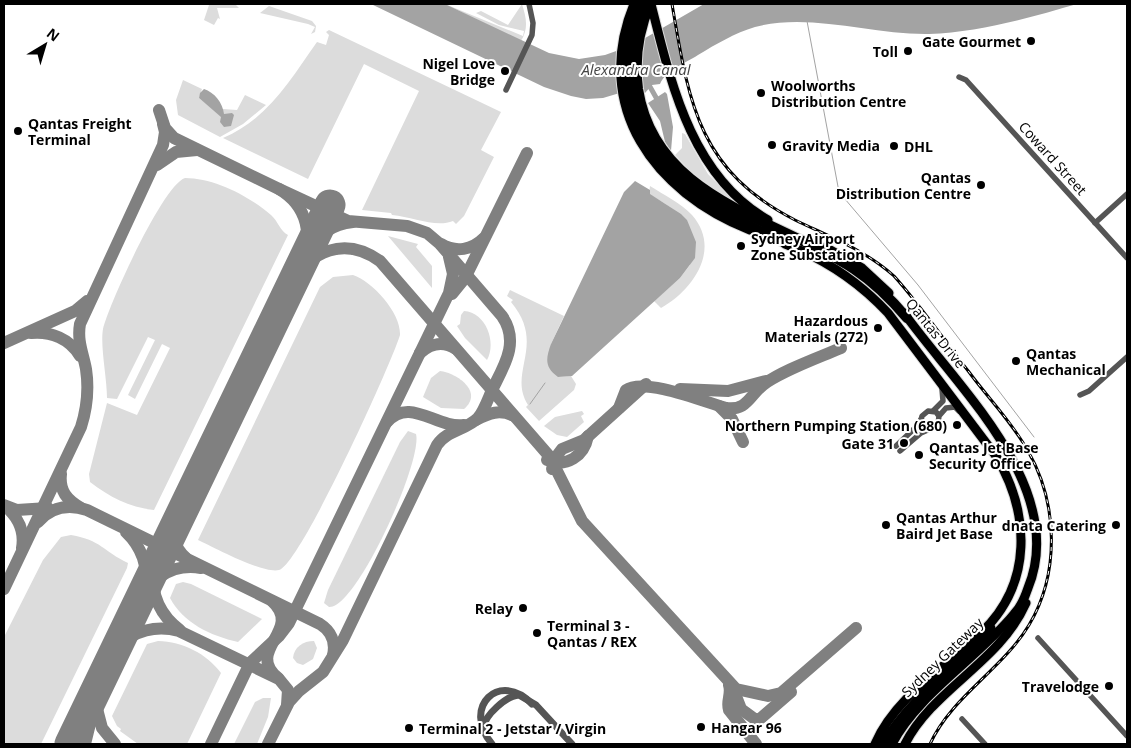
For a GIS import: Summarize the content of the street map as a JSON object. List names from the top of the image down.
{
  "streets": {
    "highway": ["Qantas Drive"],
    "main road": ["Sydney Gateway"],
    "street": ["Coward Street"]
  },
  "crossings": [
    ["Qantas Drive", "Sydney Gateway"]
  ],
  "water": ["Alexandra Canal"],
  "places": [
    "Gate Gourmet",
    "Toll",
    "Nigel Love Bridge",
    "Woolworths Distribution Centre",
    "Qantas Freight Terminal",
    "Gravity Media",
    "DHL",
    "Qantas Distribution Centre",
    "Sydney Airport Zone Substation",
    "Hazardous Materials (272)",
    "Qantas Mechanical",
    "Northern Pumping Station (680)",
    "Gate 31",
    "Qantas Jet Base Security Office",
    "Qantas Arthur Baird Jet Base",
    "dnata Catering",
    "Relay",
    "Terminal 3 - Qantas / REX",
    "Travelodge",
    "Hangar 96",
    "Terminal 2 - Jetstar / Virgin"
  ],
  "north": "top right"
}
